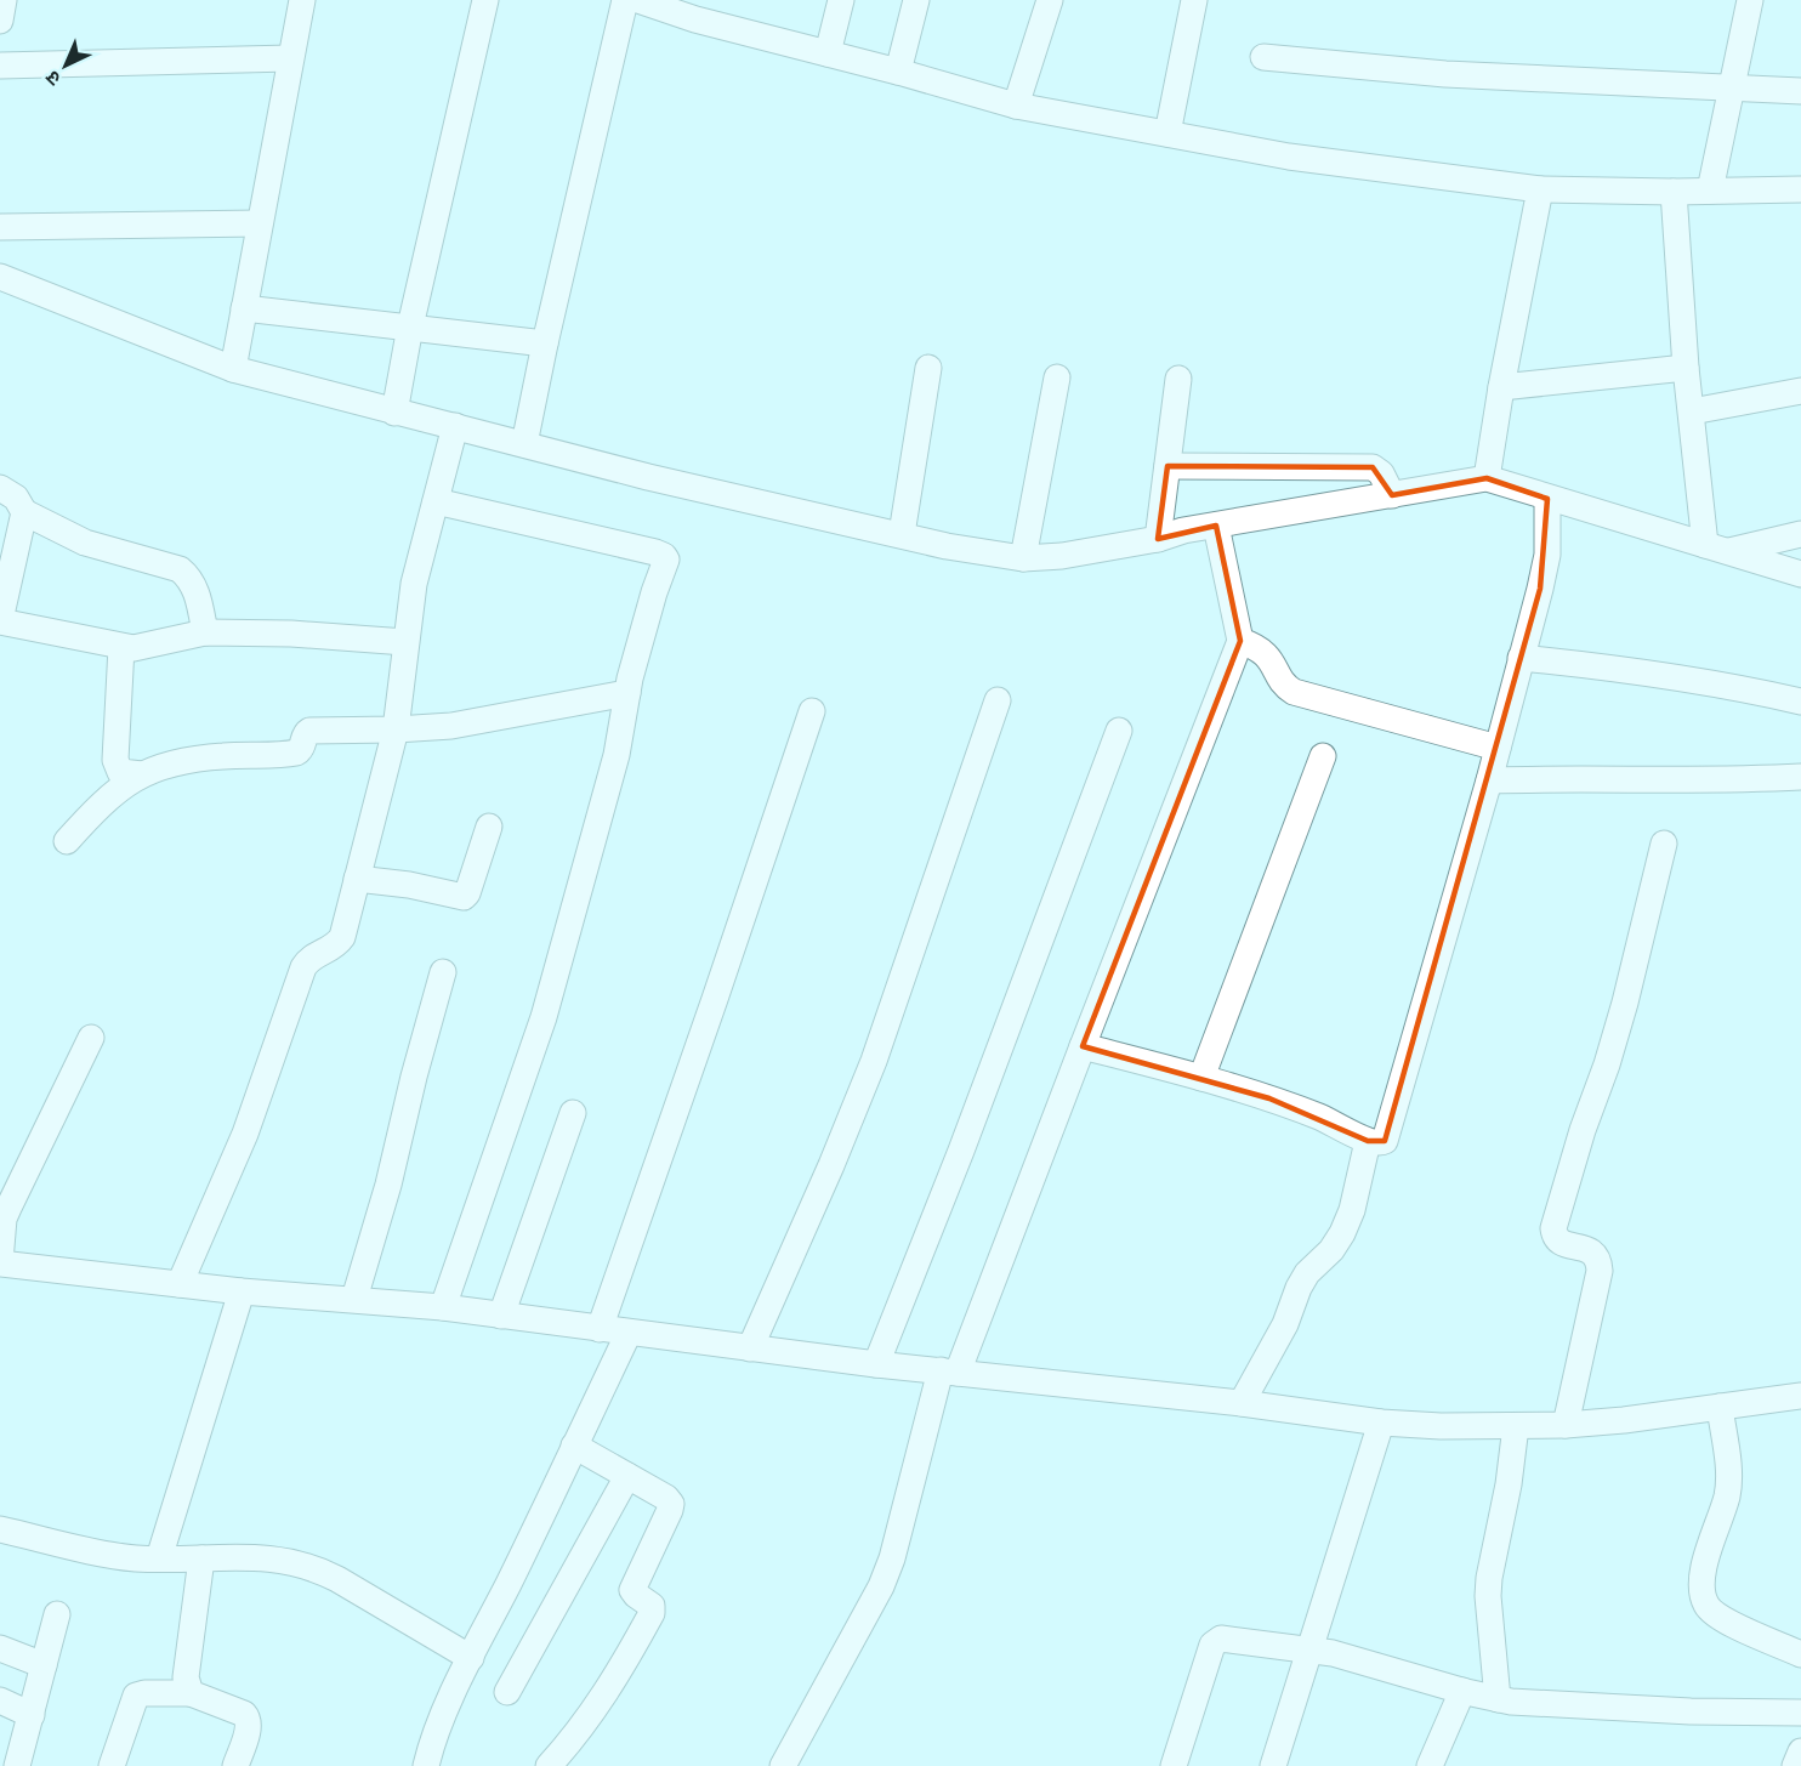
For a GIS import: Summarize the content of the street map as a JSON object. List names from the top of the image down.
{
  "north": "bottom left"
}
